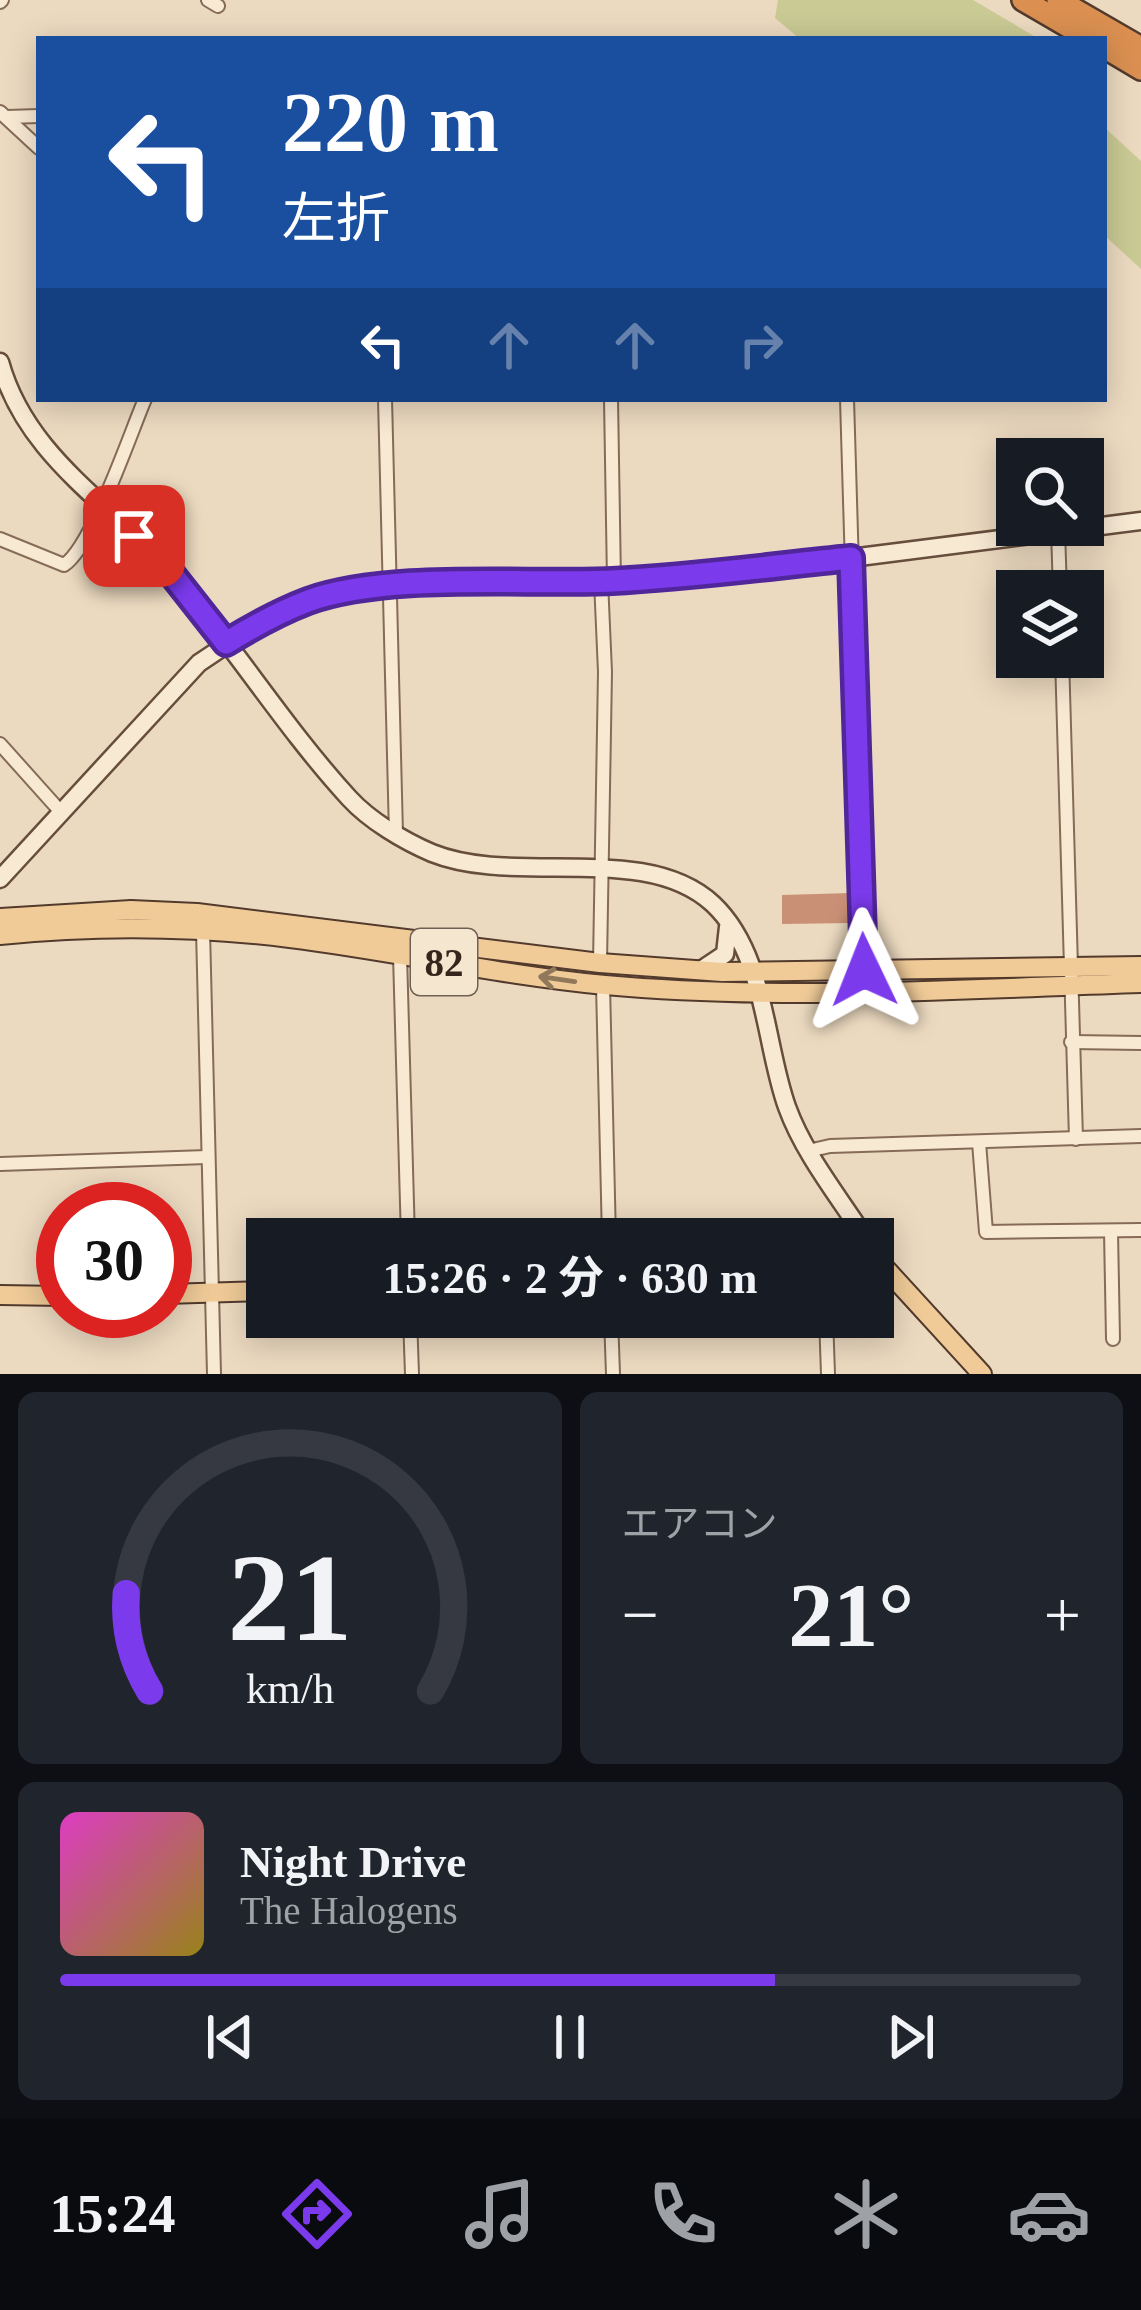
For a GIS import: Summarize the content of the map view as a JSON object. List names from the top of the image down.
{
  "streets": {
    "main road": ["82"]
  },
  "page": {
    "turn": ["220 m", "左折"],
    "limit": "30",
    "trip": "15:26 · 2 分 · 630 m",
    "tile": "エアコン",
    "heat": ["−", "21°", "+"],
    "song": ["Night Drive", "The Halogens"],
    "tabs": "15:24",
    "gauge": ["21", "km/h"]
  }
}
